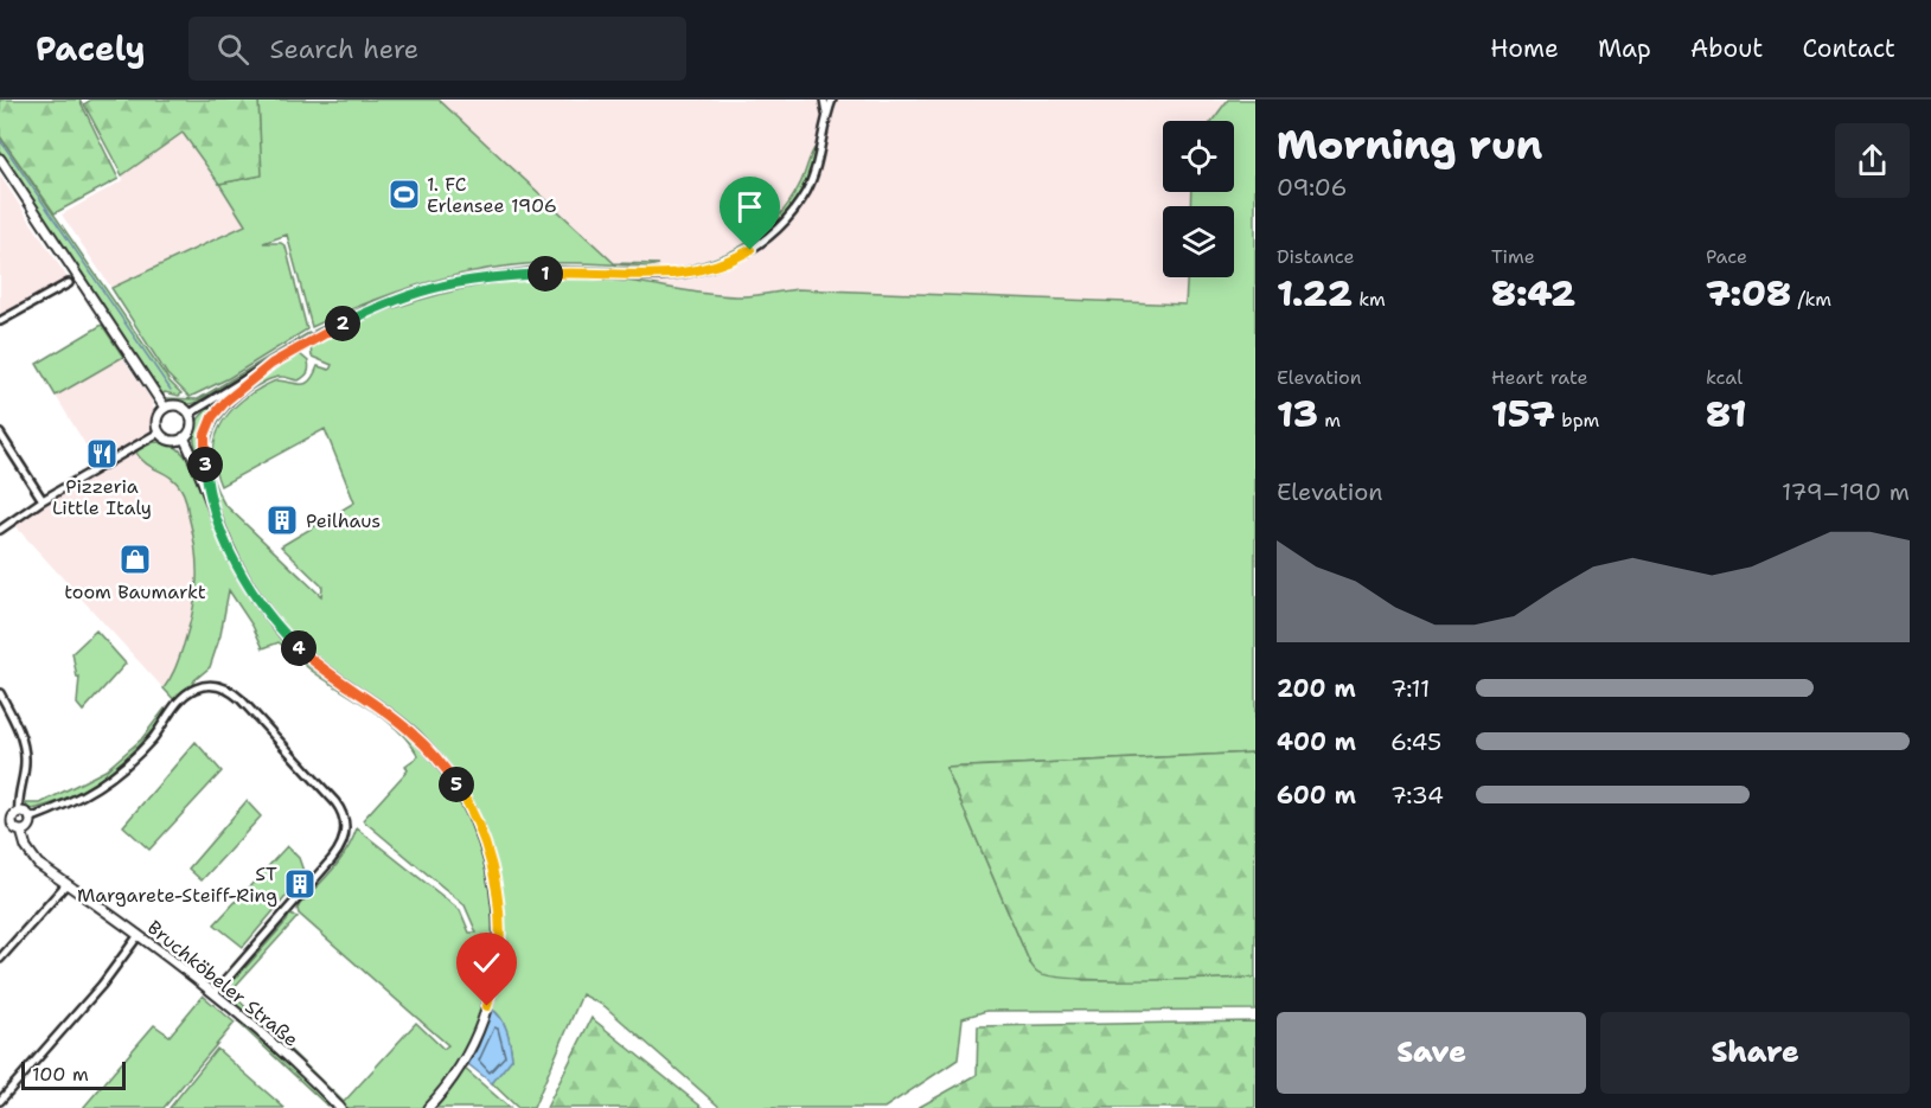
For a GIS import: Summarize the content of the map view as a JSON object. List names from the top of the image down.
{
  "streets": {
    "main road": ["Bruchköbeler Straße"]
  },
  "places": {
    "sports": ["1. FC Erlensee 1906"],
    "restaurant": ["Pizzeria Little Italy"],
    "building": ["Peilhaus", "ST Margarete-Steiff-Ring"],
    "shop": ["toom Baumarkt"]
  },
  "scale_bar": "100 m",
  "page": {
    "header": "Pacely",
    "search": "Search here",
    "nav": [
      "Home",
      "Map",
      "About",
      "Contact"
    ],
    "heading": ["Morning run", "09:06"],
    "stats": [
      ["Distance", "1.22 km"],
      ["Time", "8:42"],
      ["Pace", "7:08 /km"],
      ["Elevation", "13 m"],
      ["Heart rate", "157 bpm"],
      ["kcal", "81"]
    ],
    "pins": [
      "1",
      "2",
      "3",
      "4",
      "5"
    ],
    "chart": ["Elevation", "179–190 m"],
    "list": [
      {
        "name": "200 m",
        "note": "7:11"
      },
      {
        "name": "400 m",
        "note": "6:45"
      },
      {
        "name": "600 m",
        "note": "7:34"
      }
    ],
    "buttons": ["Save", "Share"],
    "scale": "100 m"
  }
}
